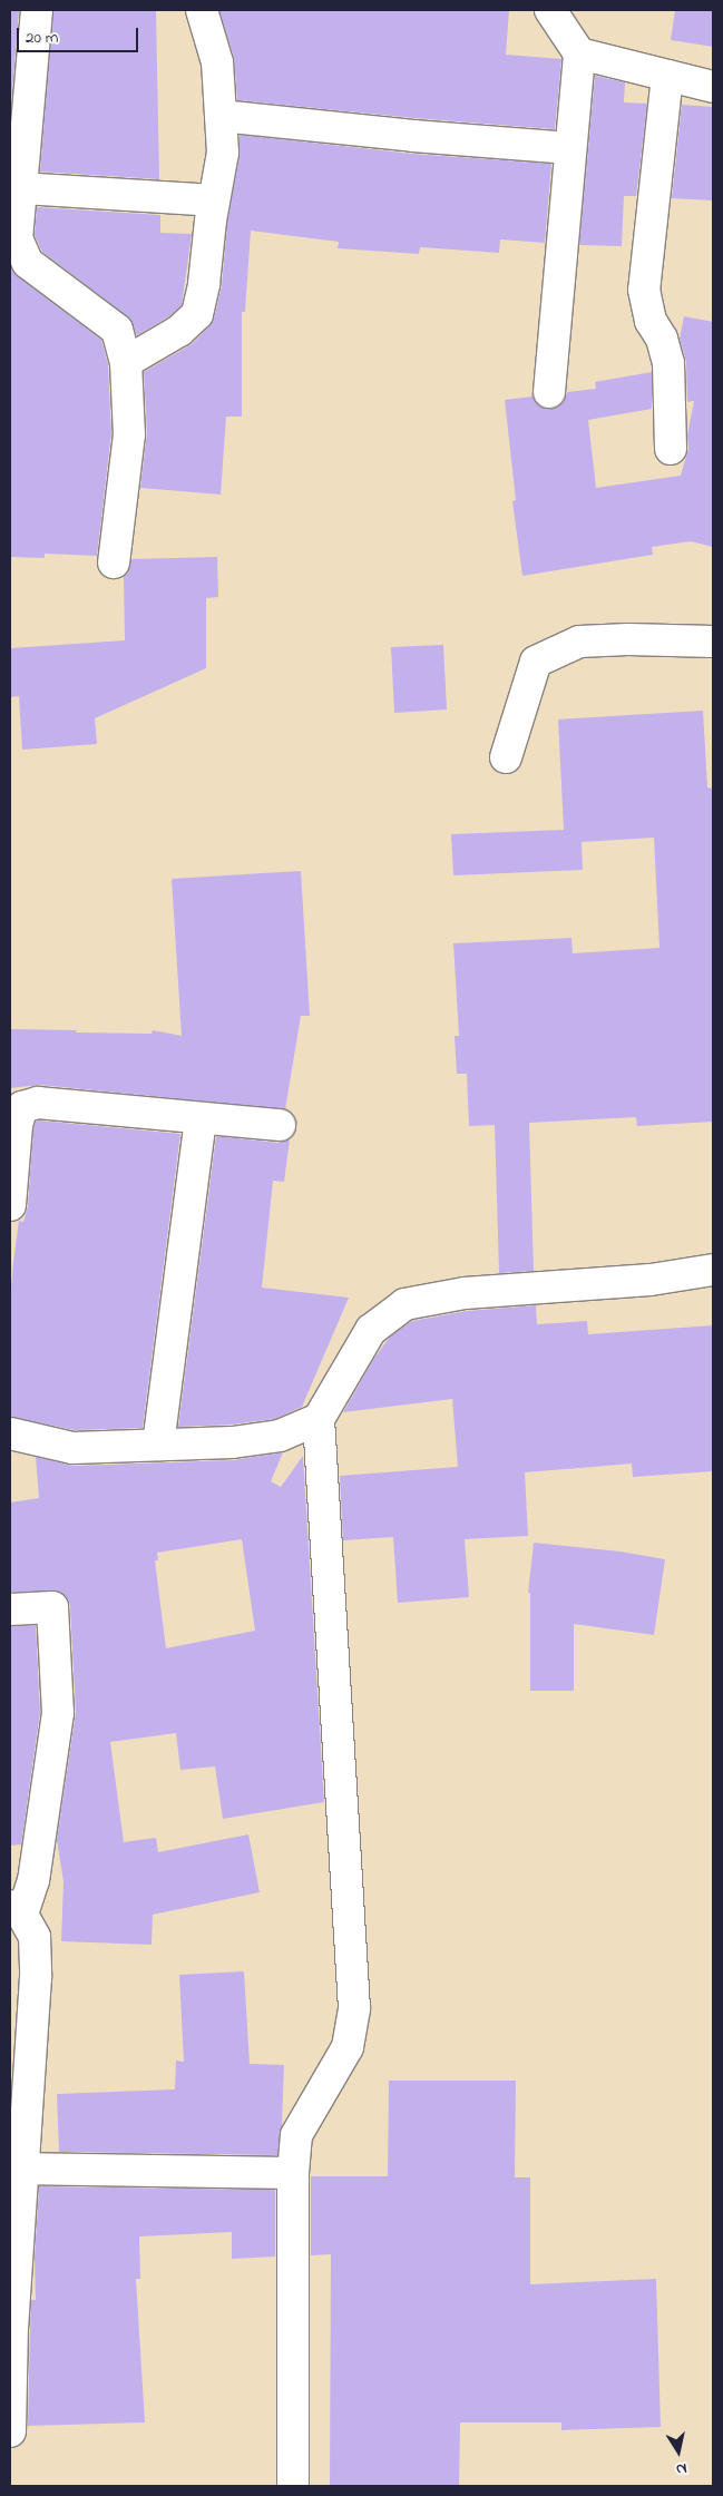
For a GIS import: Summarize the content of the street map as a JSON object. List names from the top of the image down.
{
  "scale_bar": "20 m",
  "north": "bottom"
}
